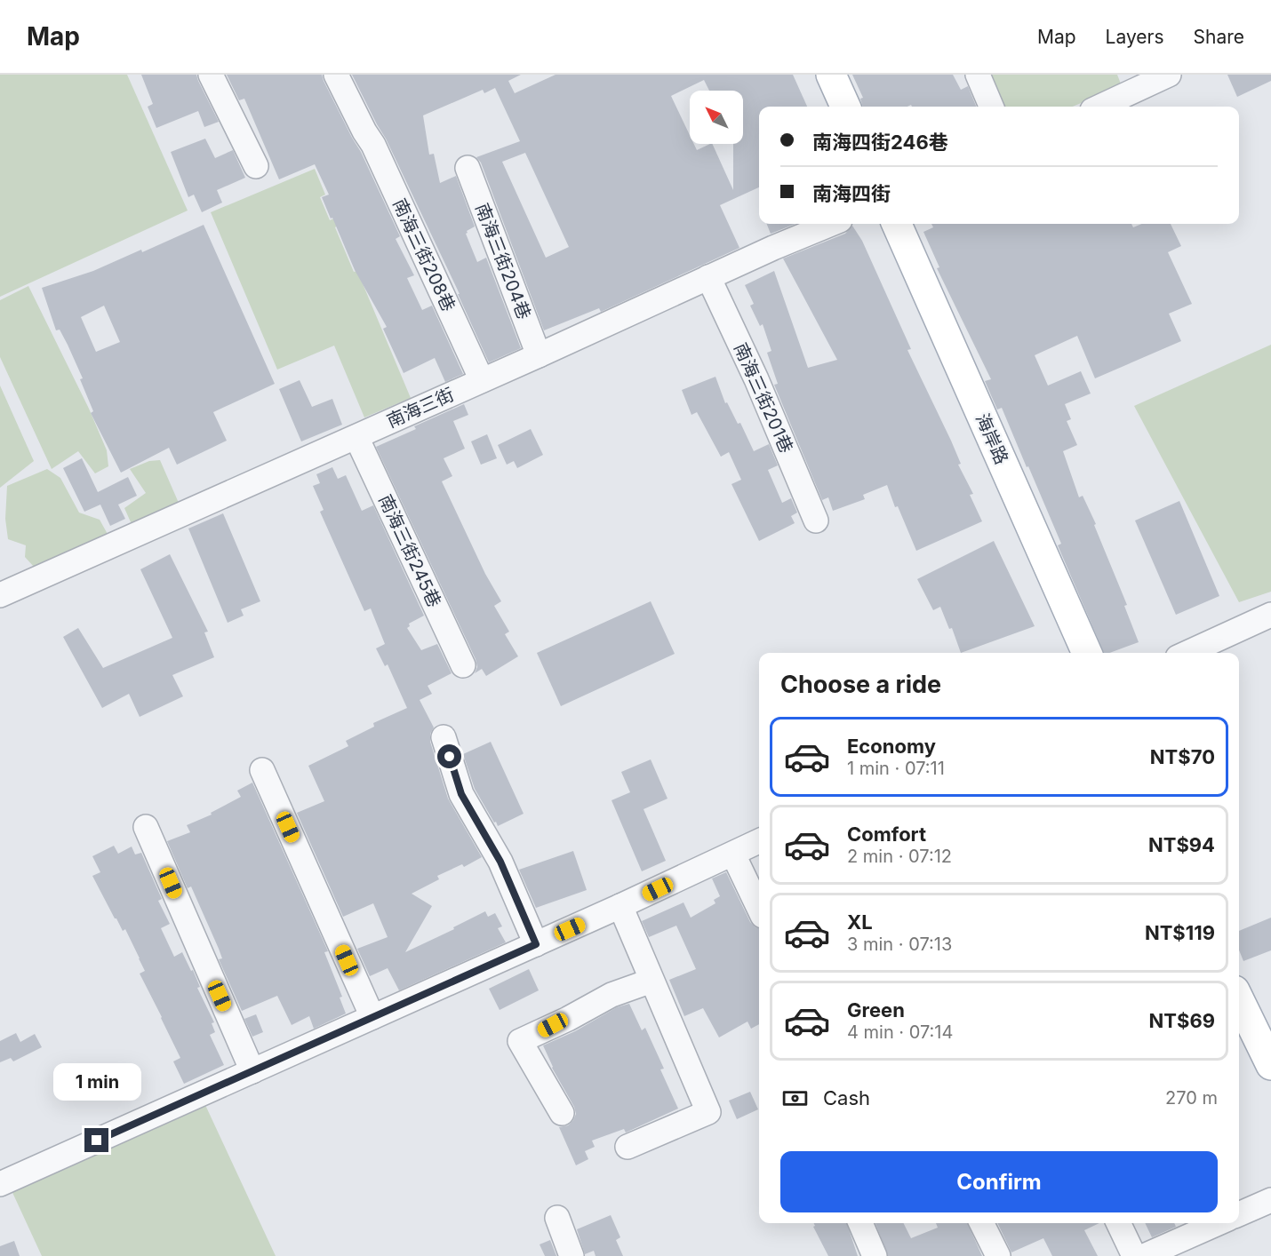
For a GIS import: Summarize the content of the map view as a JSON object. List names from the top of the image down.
{
  "streets": {
    "main road": ["海岸路"],
    "street": [
      "南海三街208巷",
      "南海三街204巷",
      "南海三街201巷",
      "南海三街",
      "南海三街245巷"
    ]
  },
  "crossings": [
    ["南海三街208巷", "南海三街"],
    ["南海三街204巷", "南海三街"],
    ["南海三街201巷", "南海三街"],
    ["南海三街", "南海三街245巷"]
  ],
  "north": "top left",
  "page": {
    "header": "Map",
    "nav": ["Map", "Layers", "Share"],
    "banner": ["南海四街246巷", "南海四街"],
    "heading": "Choose a ride",
    "list": [
      {
        "name": "Economy",
        "note": "1 min · 07:11",
        "value": "NT$70"
      },
      {
        "name": "Comfort",
        "note": "2 min · 07:12",
        "value": "NT$94"
      },
      {
        "name": "XL",
        "note": "3 min · 07:13",
        "value": "NT$119"
      },
      {
        "name": "Green",
        "note": "4 min · 07:14",
        "value": "NT$69"
      }
    ],
    "bubble": "1 min",
    "pay": ["Cash", "270 m"],
    "buttons": "Confirm"
  }
}
